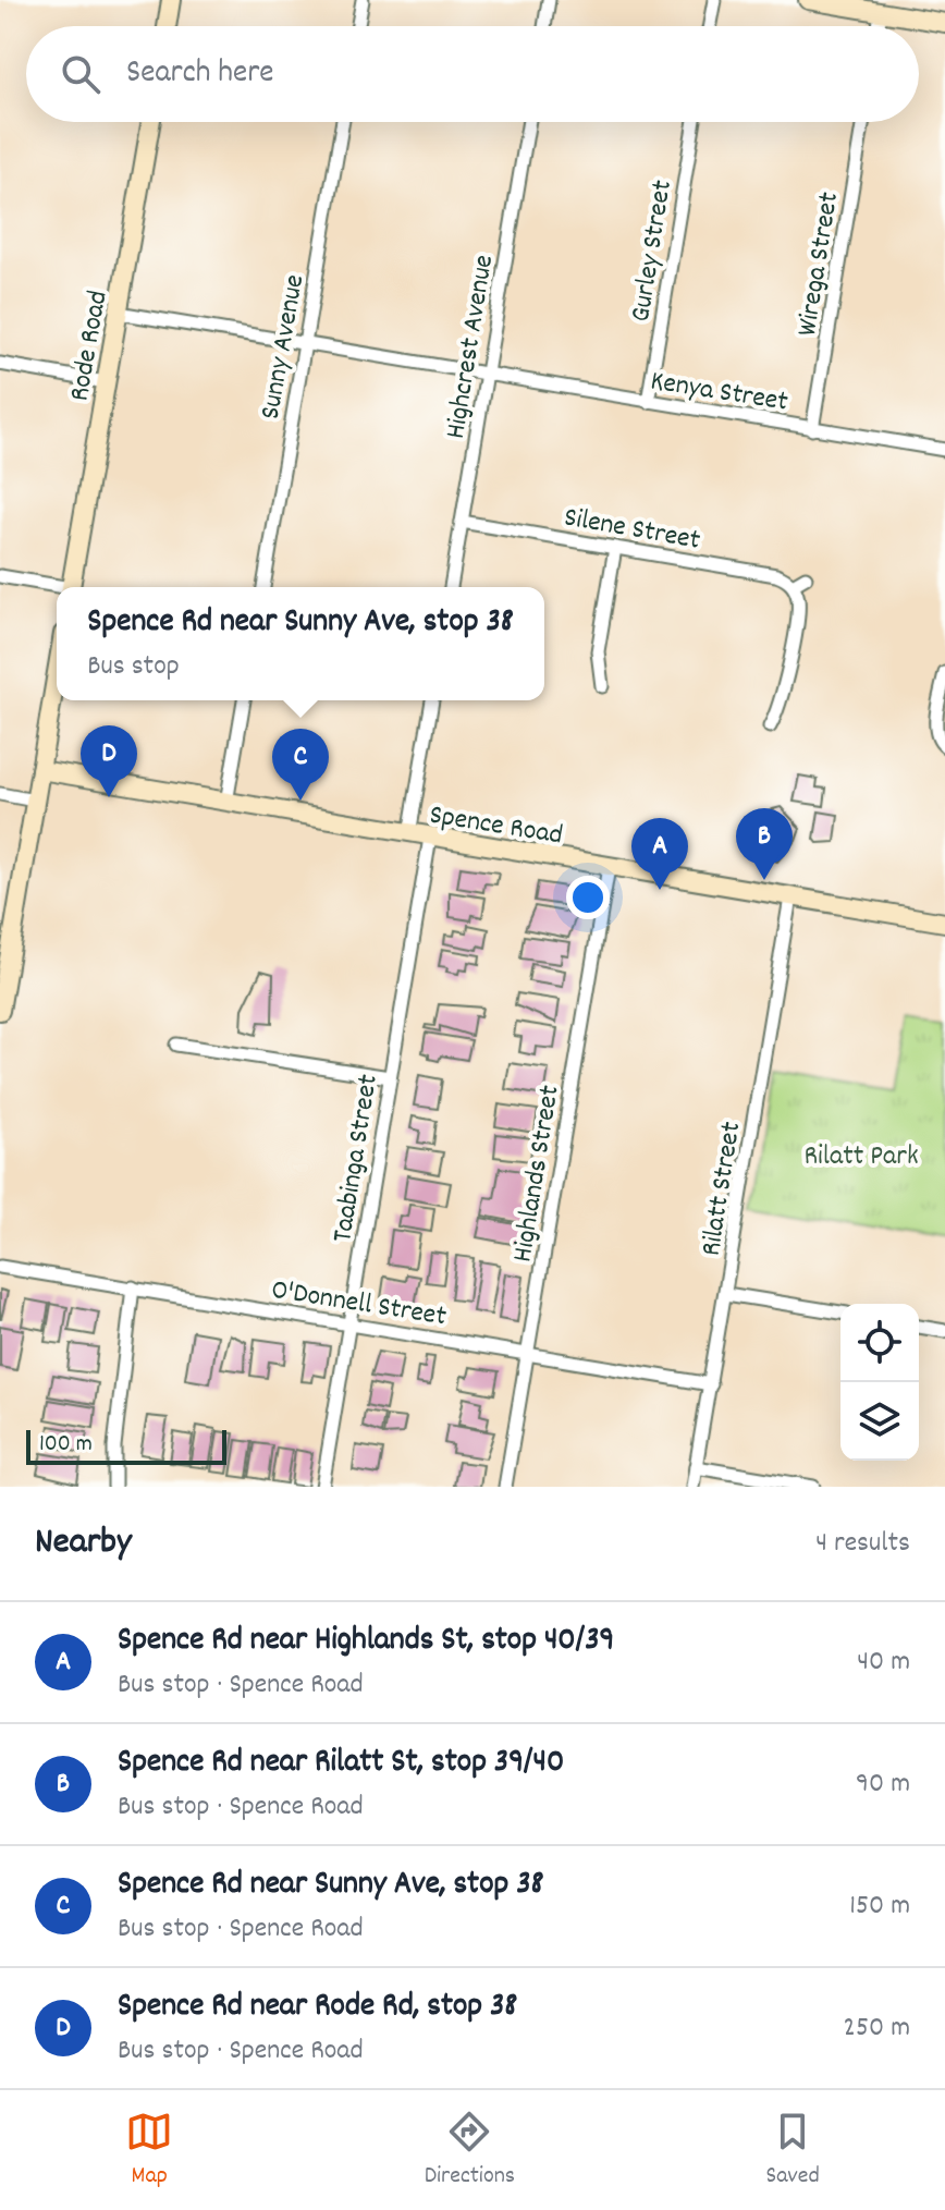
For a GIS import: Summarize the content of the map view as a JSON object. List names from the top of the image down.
{
  "streets": {
    "street": [
      "Gurley Street",
      "Wirega Street",
      "Rode Road",
      "Sunny Avenue",
      "Highcrest Avenue",
      "Kenya Street",
      "Silene Street",
      "Spence Road",
      "Taabinga Street",
      "Highlands Street",
      "Rilatt Street",
      "O'Donnell Street"
    ]
  },
  "crossings": [
    ["Gurley Street", "Kenya Street"],
    ["Wirega Street", "Kenya Street"],
    ["Rode Road", "Kenya Street"],
    ["Sunny Avenue", "Kenya Street"],
    ["Highcrest Avenue", "Kenya Street"],
    ["Highcrest Avenue", "Silene Street"],
    ["Spence Road", "Taabinga Street"],
    ["Spence Road", "Highlands Street"],
    ["Spence Road", "Rilatt Street"],
    ["Taabinga Street", "O'Donnell Street"],
    ["Highlands Street", "O'Donnell Street"],
    ["Rilatt Street", "O'Donnell Street"]
  ],
  "parks": ["Rilatt Park"],
  "scale_bar": "100 m",
  "page": {
    "search": "Search here",
    "popup": ["Spence Rd near Sunny Ave, stop 38", "Bus stop"],
    "pins": [
      "D",
      "C",
      "B",
      "A"
    ],
    "scale": "100 m",
    "heading": ["Nearby", "4 results"],
    "list": [
      {
        "mark": "A",
        "name": "Spence Rd near Highlands St, stop 40/39",
        "note": "Bus stop · Spence Road",
        "value": "40 m"
      },
      {
        "mark": "B",
        "name": "Spence Rd near Rilatt St, stop 39/40",
        "note": "Bus stop · Spence Road",
        "value": "90 m"
      },
      {
        "mark": "C",
        "name": "Spence Rd near Sunny Ave, stop 38",
        "note": "Bus stop · Spence Road",
        "value": "150 m"
      },
      {
        "mark": "D",
        "name": "Spence Rd near Rode Rd, stop 38",
        "note": "Bus stop · Spence Road",
        "value": "250 m"
      }
    ],
    "nav": ["Map", "Directions", "Saved"]
  }
}
